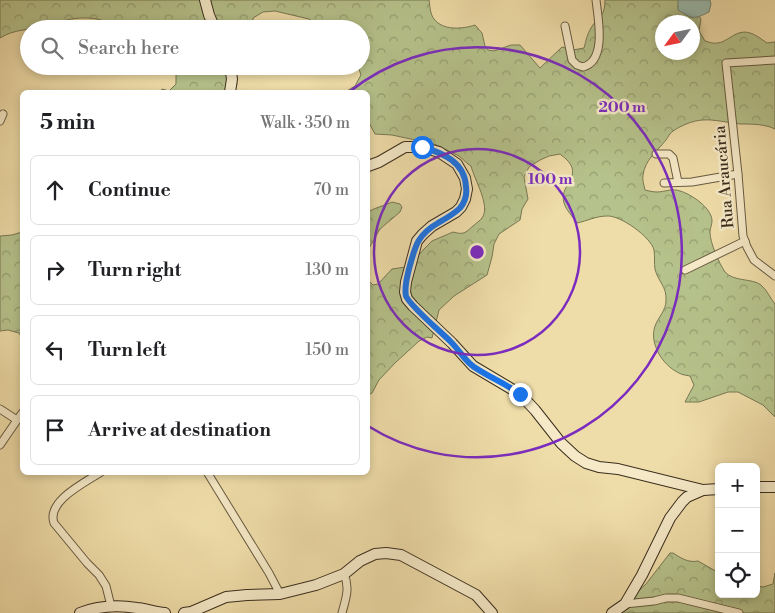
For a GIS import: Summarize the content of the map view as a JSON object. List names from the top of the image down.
{
  "streets": {
    "street": ["Rua Araucária"]
  },
  "north": "bottom left",
  "page": {
    "search": "Search here",
    "heading": ["5 min", "Walk · 350 m"],
    "list": [
      ["Continue", "70 m"],
      ["Turn right", "130 m"],
      ["Turn left", "150 m"],
      "Arrive at destination"
    ],
    "map_buttons": ["+", "−"]
  },
  "rings": ["200 m", "100 m"]
}
